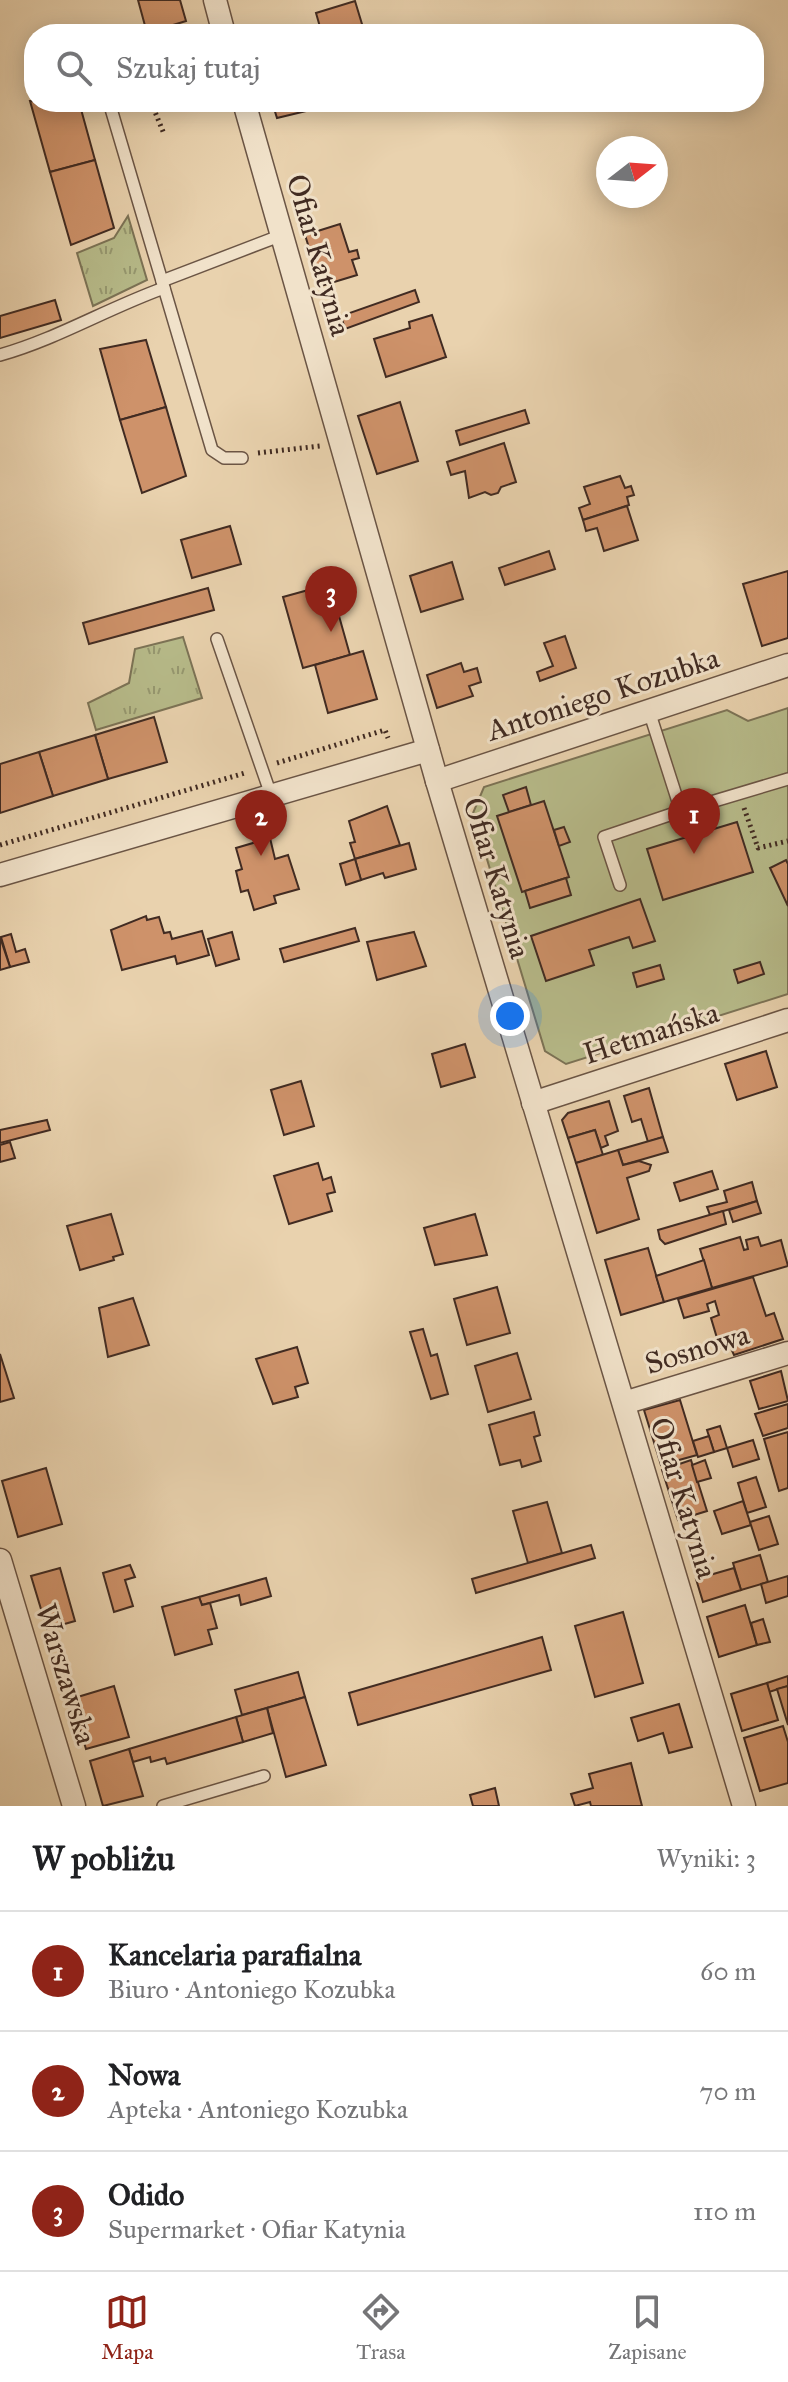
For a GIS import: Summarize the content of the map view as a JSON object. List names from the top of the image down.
{
  "streets": {
    "street": [
      "Ofiar Katynia",
      "Antoniego Kozubka",
      "Hetmańska",
      "Sosnowa",
      "Warszawska"
    ]
  },
  "crossings": [
    ["Ofiar Katynia", "Antoniego Kozubka"],
    ["Ofiar Katynia", "Hetmańska"],
    ["Ofiar Katynia", "Sosnowa"]
  ],
  "north": "right",
  "page": {
    "search": "Szukaj tutaj",
    "pins": ["3", "1", "2"],
    "heading": ["W pobliżu", "Wyniki: 3"],
    "list": [
      {
        "mark": "1",
        "name": "Kancelaria parafialna",
        "note": "Biuro · Antoniego Kozubka",
        "value": "60 m"
      },
      {
        "mark": "2",
        "name": "Nowa",
        "note": "Apteka · Antoniego Kozubka",
        "value": "70 m"
      },
      {
        "mark": "3",
        "name": "Odido",
        "note": "Supermarket · Ofiar Katynia",
        "value": "110 m"
      }
    ],
    "nav": ["Mapa", "Trasa", "Zapisane"]
  }
}
